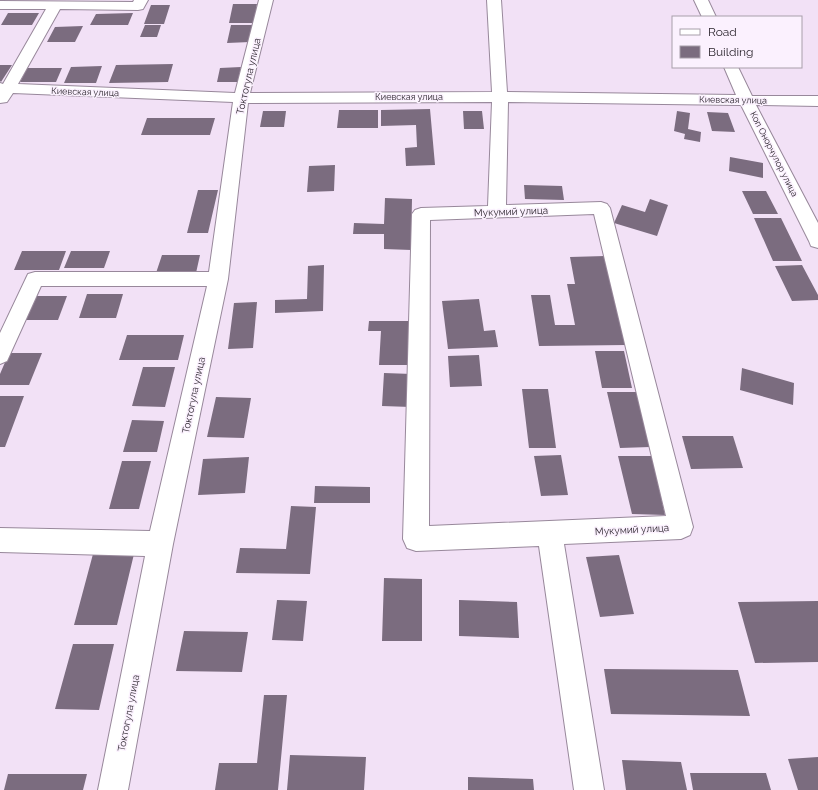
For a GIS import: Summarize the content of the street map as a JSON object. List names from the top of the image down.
{
  "streets": {
    "street": [
      "Токтогула улица",
      "Киевская улица",
      "Коп Онорчулор улица",
      "Мукумий улица"
    ]
  },
  "crossings": [
    ["Токтогула улица", "Киевская улица"],
    ["Киевская улица", "Коп Онорчулор улица"]
  ],
  "legend": ["Road", "Building"]
}
